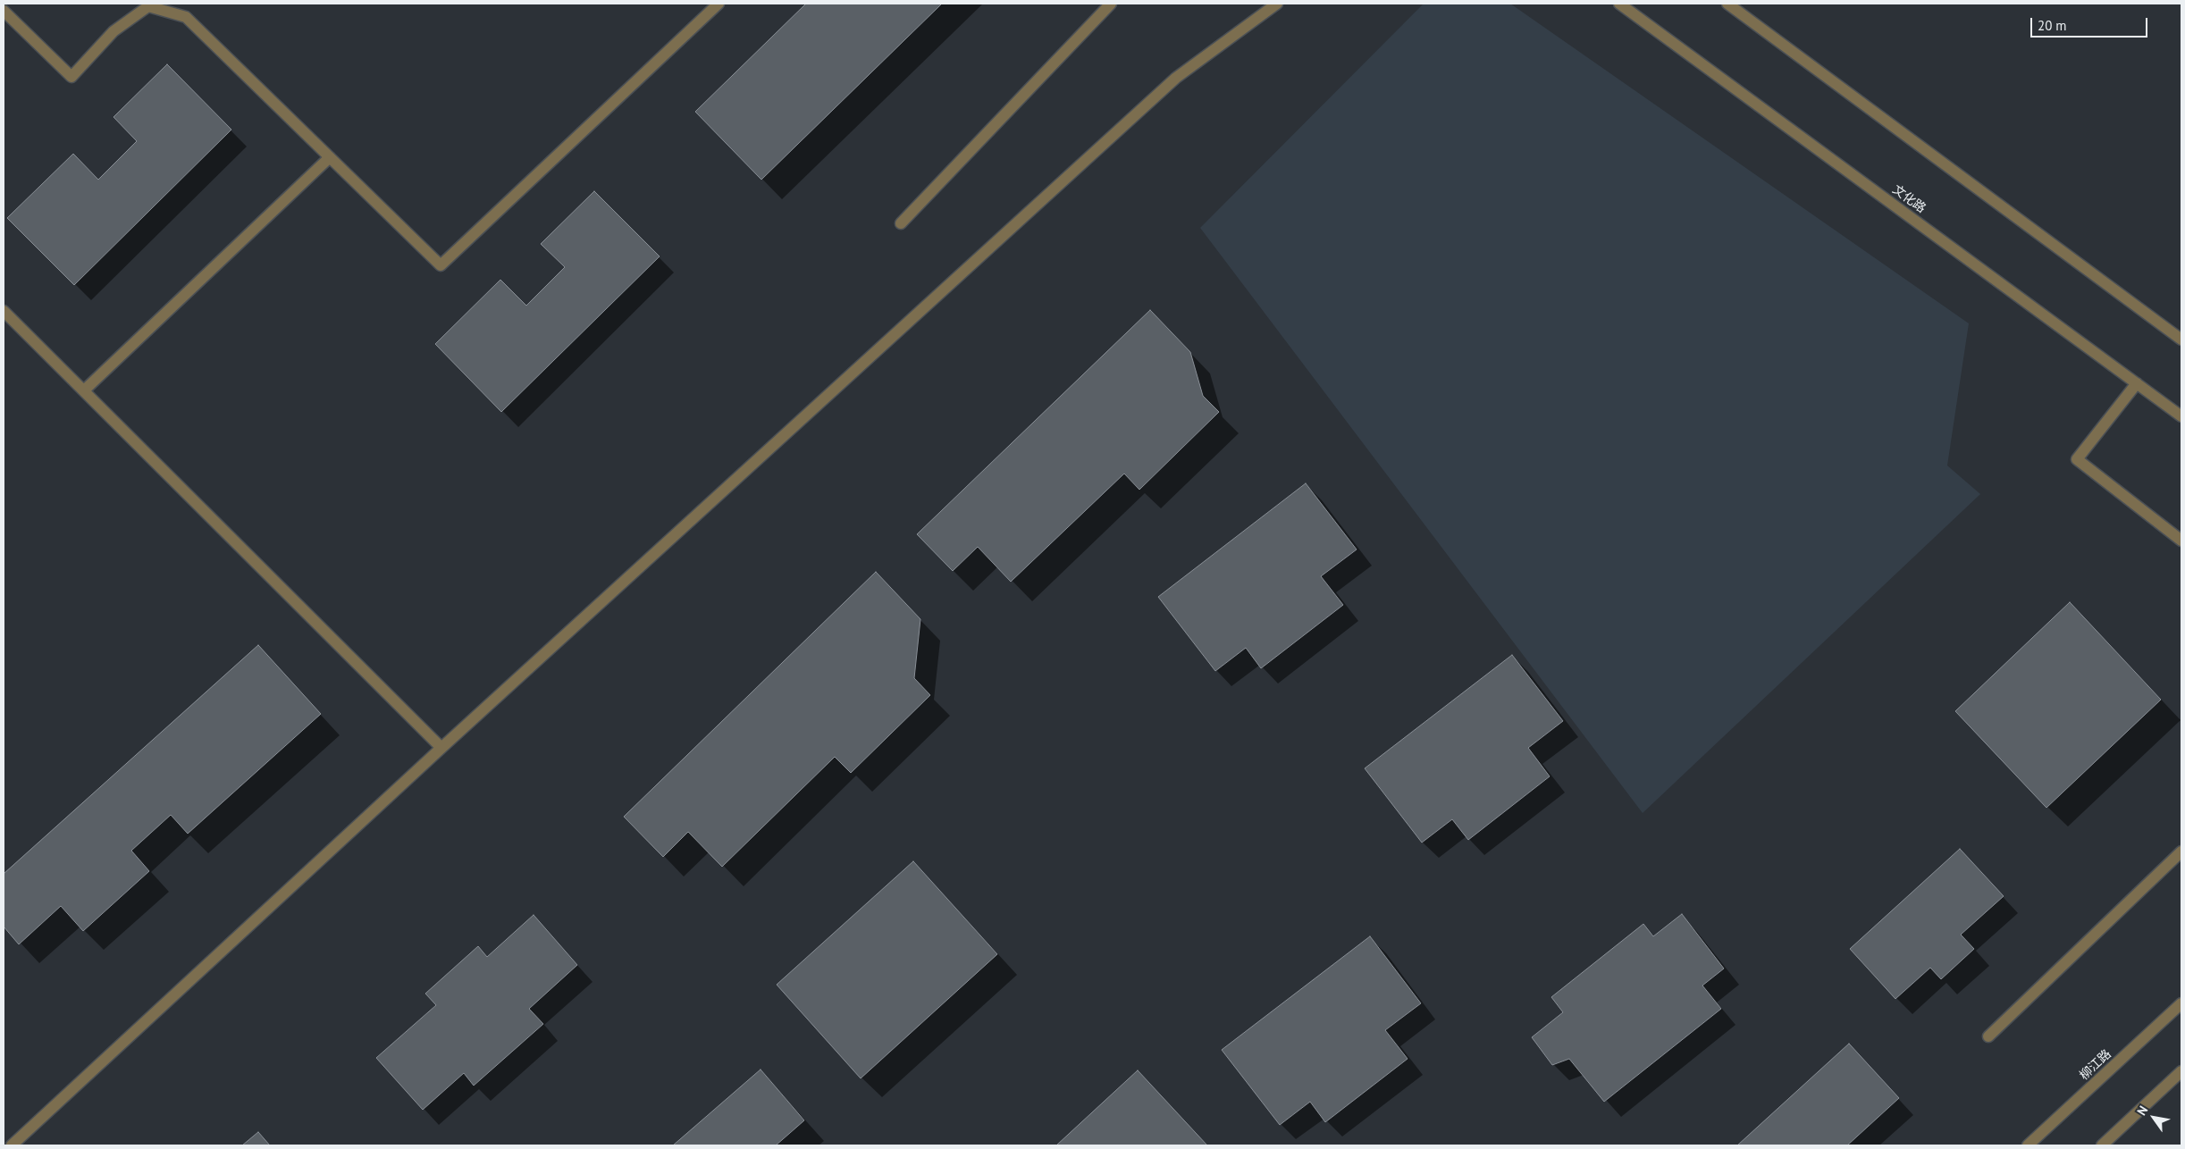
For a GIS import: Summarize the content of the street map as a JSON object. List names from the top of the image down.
{
  "streets": {
    "street": ["文化路", "柳江路"]
  },
  "scale_bar": "20 m",
  "north": "top left"
}
